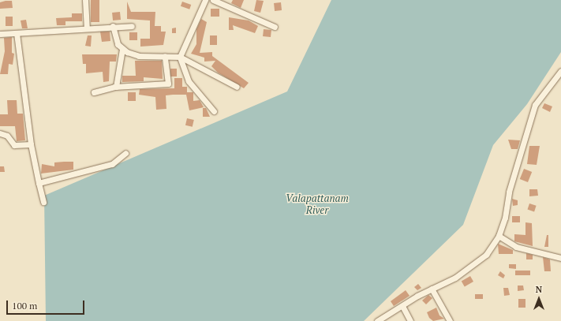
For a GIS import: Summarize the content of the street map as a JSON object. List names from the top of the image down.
{
  "water": ["Valapattanam River"],
  "scale_bar": "100 m",
  "north": "top"
}
